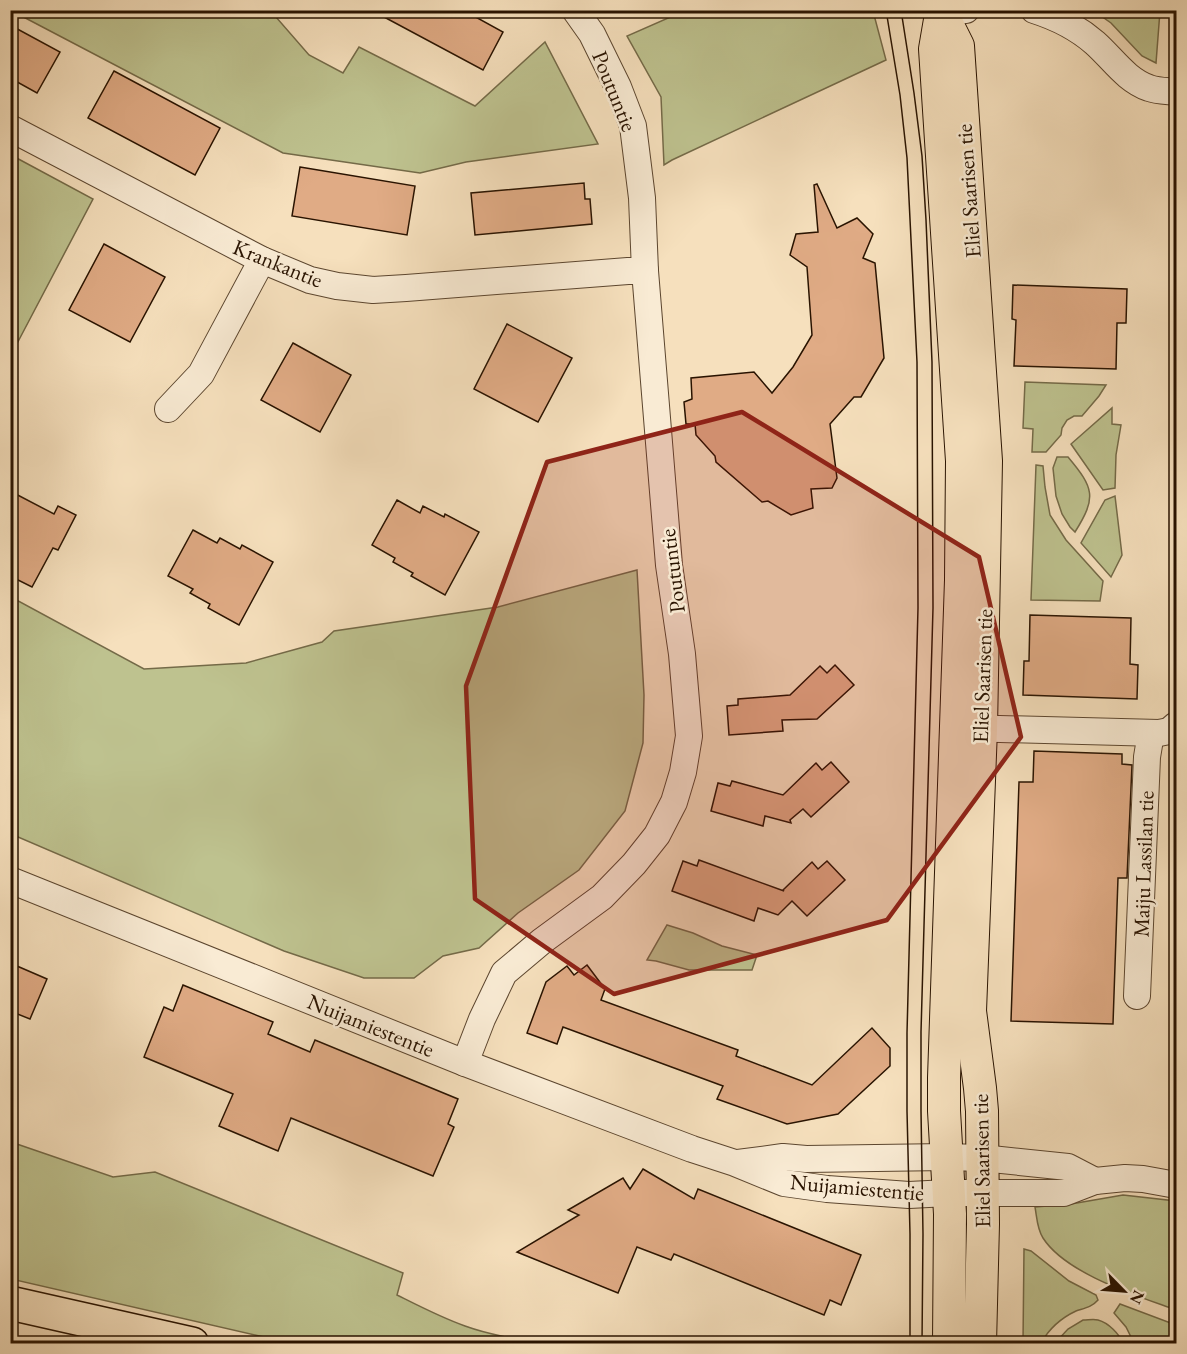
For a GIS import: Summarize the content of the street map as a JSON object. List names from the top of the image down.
{
  "streets": {
    "main road": ["Eliel Saarisen tie"],
    "street": [
      "Poutuntie",
      "Krankantie",
      "Maiju Lassilan tie",
      "Nuijamiestentie"
    ]
  },
  "crossings": [
    ["Poutuntie", "Krankantie"],
    ["Poutuntie", "Nuijamiestentie"],
    ["Eliel Saarisen tie", "Nuijamiestentie"]
  ],
  "north": "bottom right"
}
